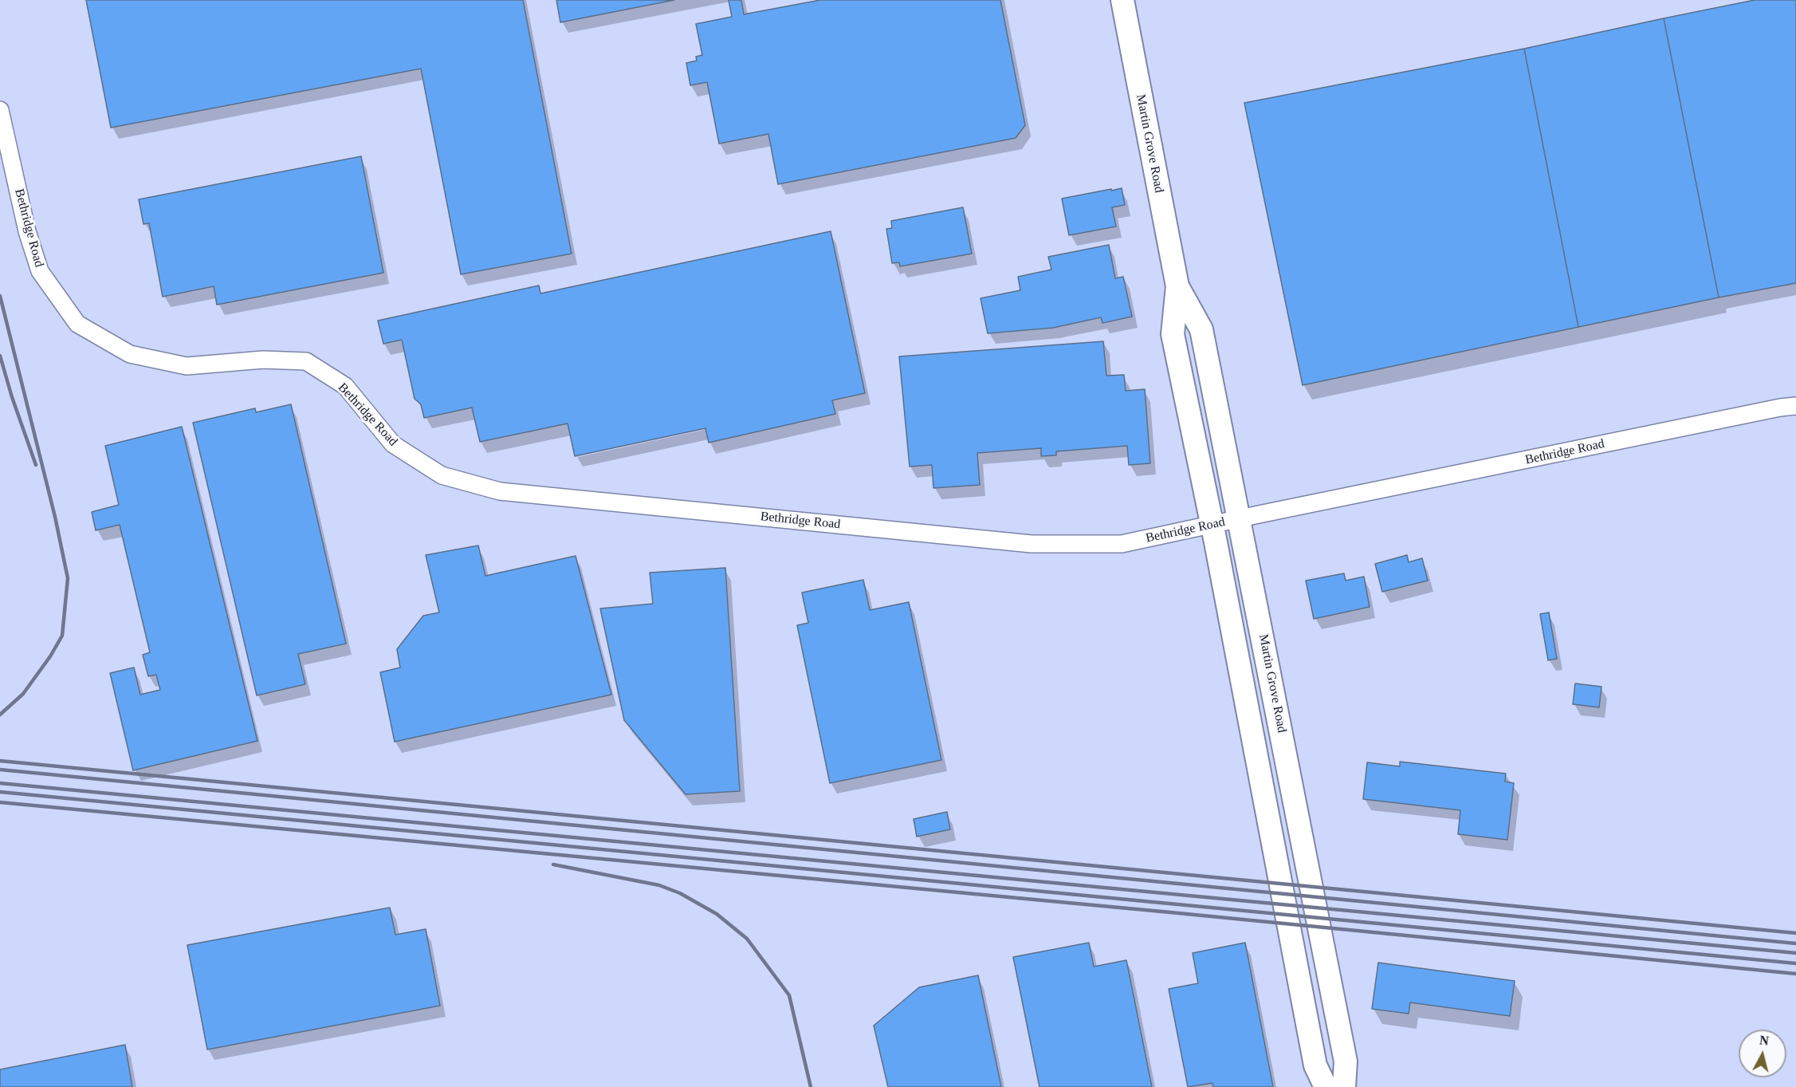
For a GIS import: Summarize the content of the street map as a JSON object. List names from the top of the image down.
{
  "streets": {
    "main road": ["Martin Grove Road"],
    "street": ["Bethridge Road"]
  },
  "crossings": [
    ["Martin Grove Road", "Bethridge Road"]
  ],
  "north": "top"
}
